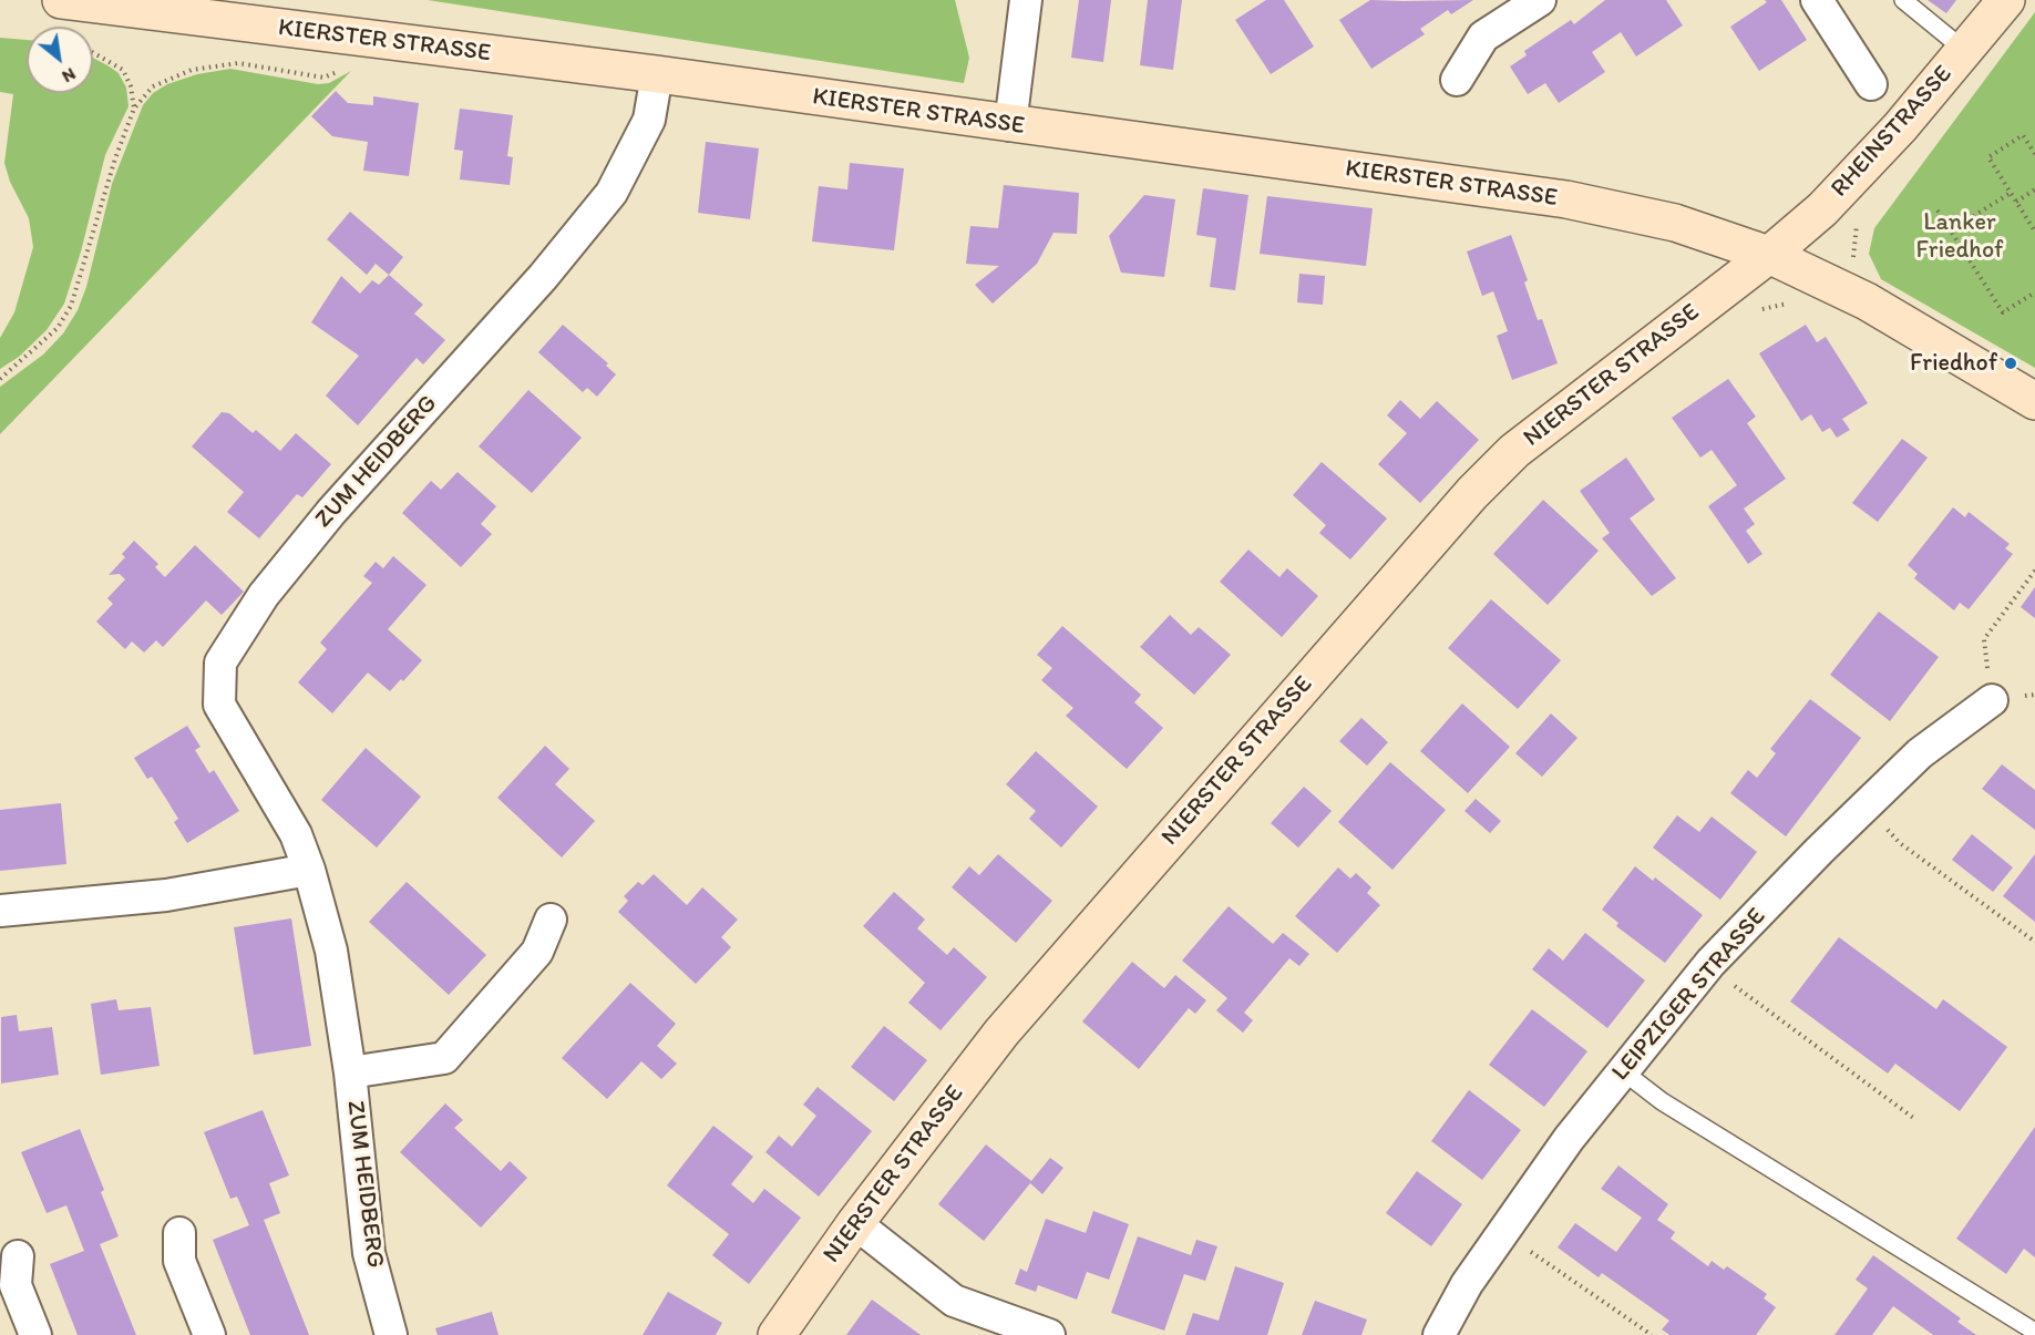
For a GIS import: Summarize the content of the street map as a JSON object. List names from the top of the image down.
{
  "streets": {
    "street": [
      "KIERSTER STRASSE",
      "RHEINSTRASSE",
      "NIERSTER STRASSE",
      "ZUM HEIDBERG",
      "LEIPZIGER STRASSE"
    ]
  },
  "crossings": [
    ["KIERSTER STRASSE", "RHEINSTRASSE"],
    ["KIERSTER STRASSE", "NIERSTER STRASSE"],
    ["KIERSTER STRASSE", "ZUM HEIDBERG"],
    ["RHEINSTRASSE", "NIERSTER STRASSE"]
  ],
  "parks": ["Lanker Friedhof"],
  "places": ["Friedhof"],
  "north": "bottom right"
}
